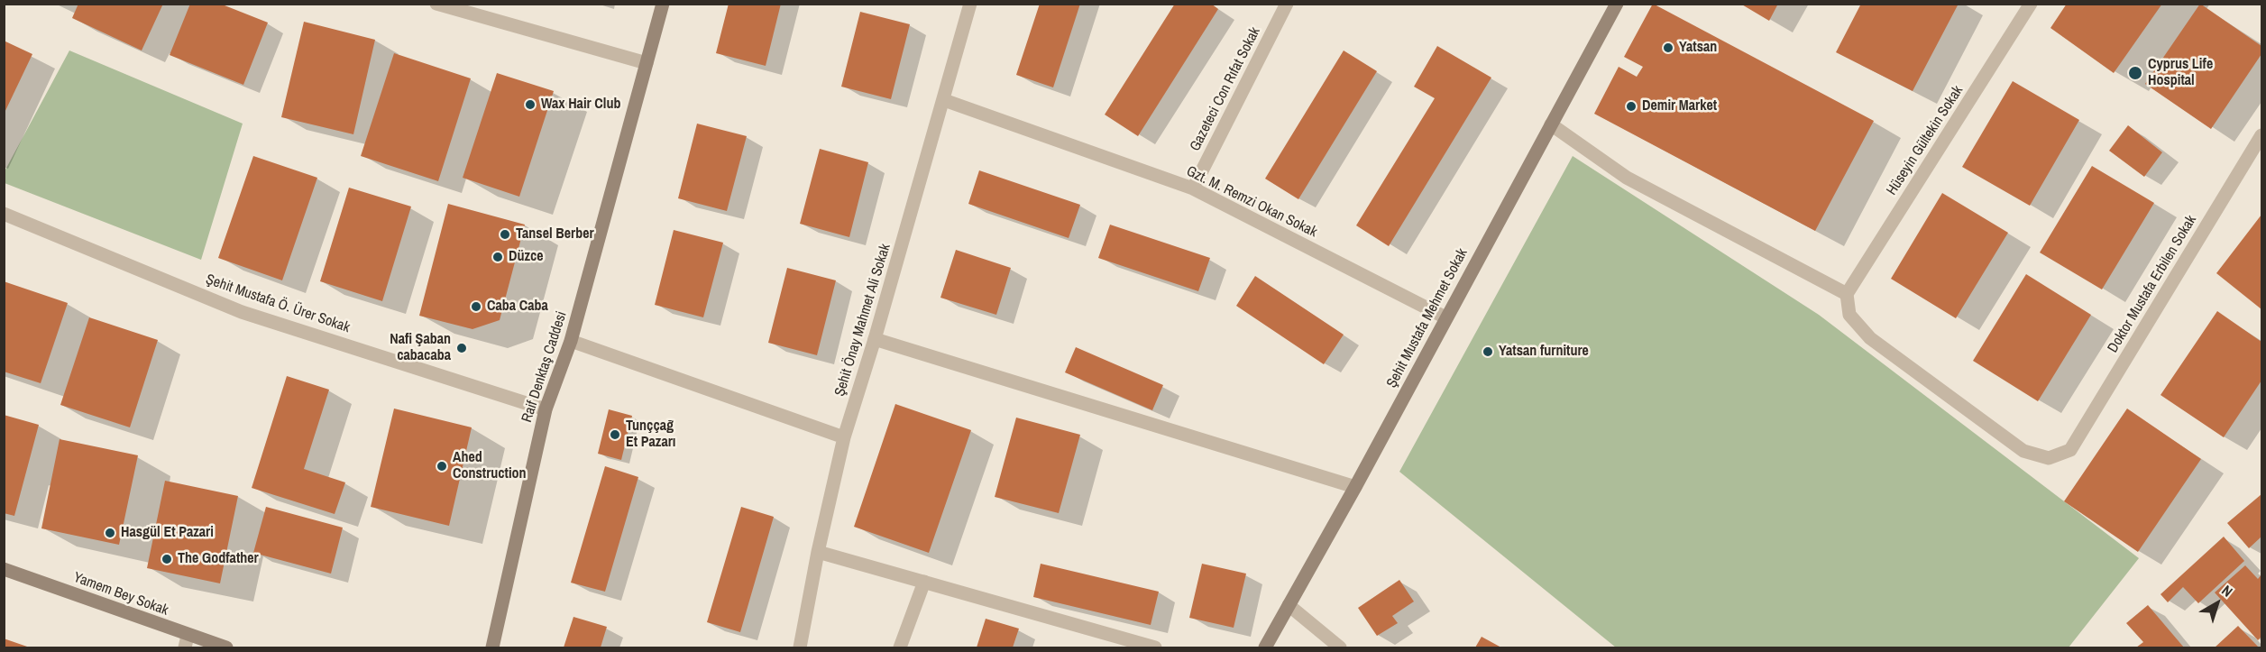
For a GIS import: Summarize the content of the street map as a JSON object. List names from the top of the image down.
{
  "streets": {
    "street": [
      "Gazeteci Con Rıfat Sokak",
      "Hüseyin Gültekin Sokak",
      "Gzt. M. Remzi Okan Sokak",
      "Doktor Mustafa Erbilen Sokak",
      "Şehit Mustafa Ö. Ürer Sokak",
      "Şehit Mustafa Mehmet Sokak",
      "Şehit Önay Mahmet Ali Sokak",
      "Raif Denktaş Caddesi",
      "Yamem Bey Sokak"
    ]
  },
  "crossings": [
    ["Gazeteci Con Rıfat Sokak", "Gzt. M. Remzi Okan Sokak"],
    ["Hüseyin Gültekin Sokak", "Doktor Mustafa Erbilen Sokak"],
    ["Gzt. M. Remzi Okan Sokak", "Şehit Mustafa Mehmet Sokak"],
    ["Gzt. M. Remzi Okan Sokak", "Şehit Önay Mahmet Ali Sokak"],
    ["Şehit Mustafa Ö. Ürer Sokak", "Raif Denktaş Caddesi"]
  ],
  "places": [
    "Yatsan",
    "Cyprus Life Hospital",
    "Wax Hair Club",
    "Demir Market",
    "Tansel Berber",
    "Düzce",
    "Caba Caba",
    "Nafi Şaban cabacaba",
    "Yatsan furniture",
    "Tunççağ Et Pazarı",
    "Ahed Construction",
    "Hasgül Et Pazari",
    "The Godfather"
  ],
  "north": "top right"
}
